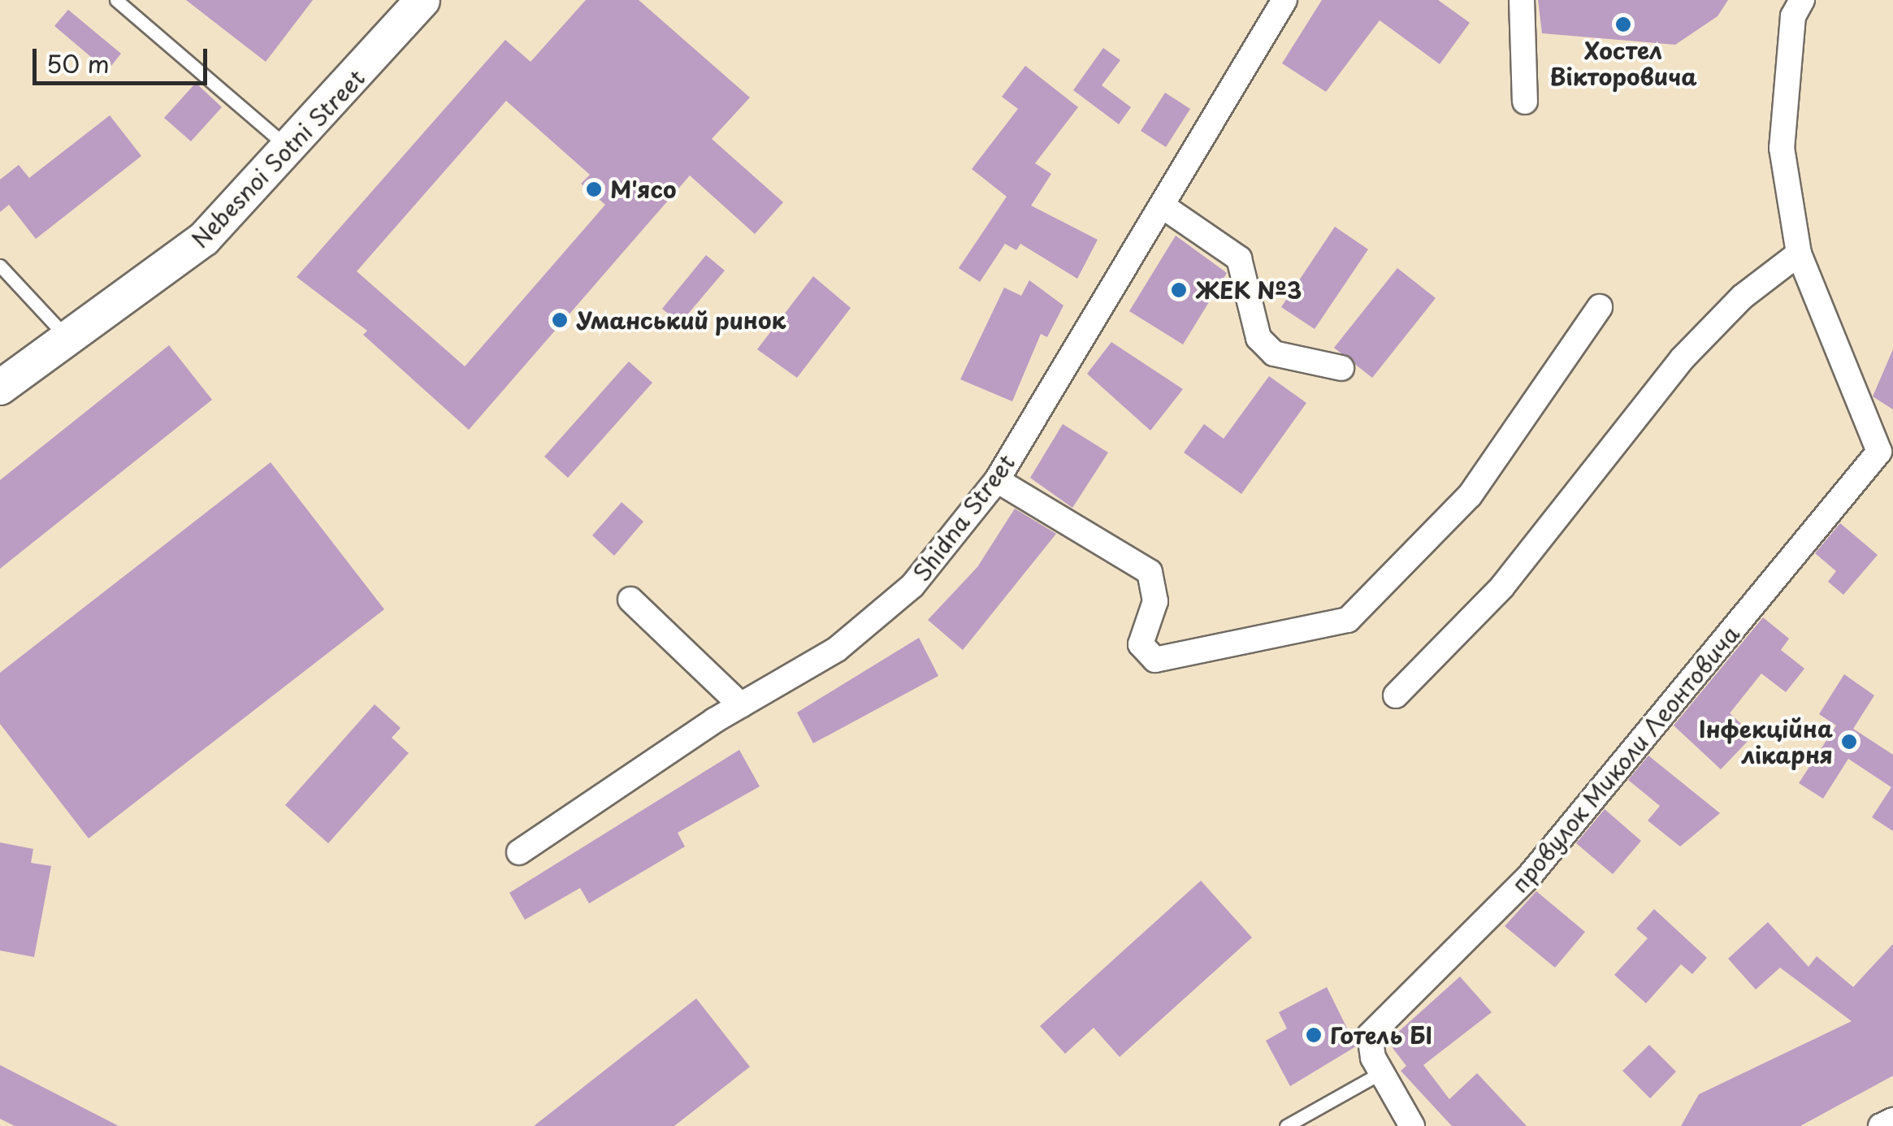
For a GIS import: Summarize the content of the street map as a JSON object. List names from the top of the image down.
{
  "streets": {
    "main road": ["Nebesnoi Sotni Street"],
    "street": ["Shidna Street", "провулок Миколи Леонтовича"]
  },
  "places": [
    "Хостел Вікторовича",
    "М'ясо",
    "ЖЕК №3",
    "Уманський ринок",
    "Інфекційна лікарня",
    "Готель БІ"
  ],
  "scale_bar": "50 m"
}
